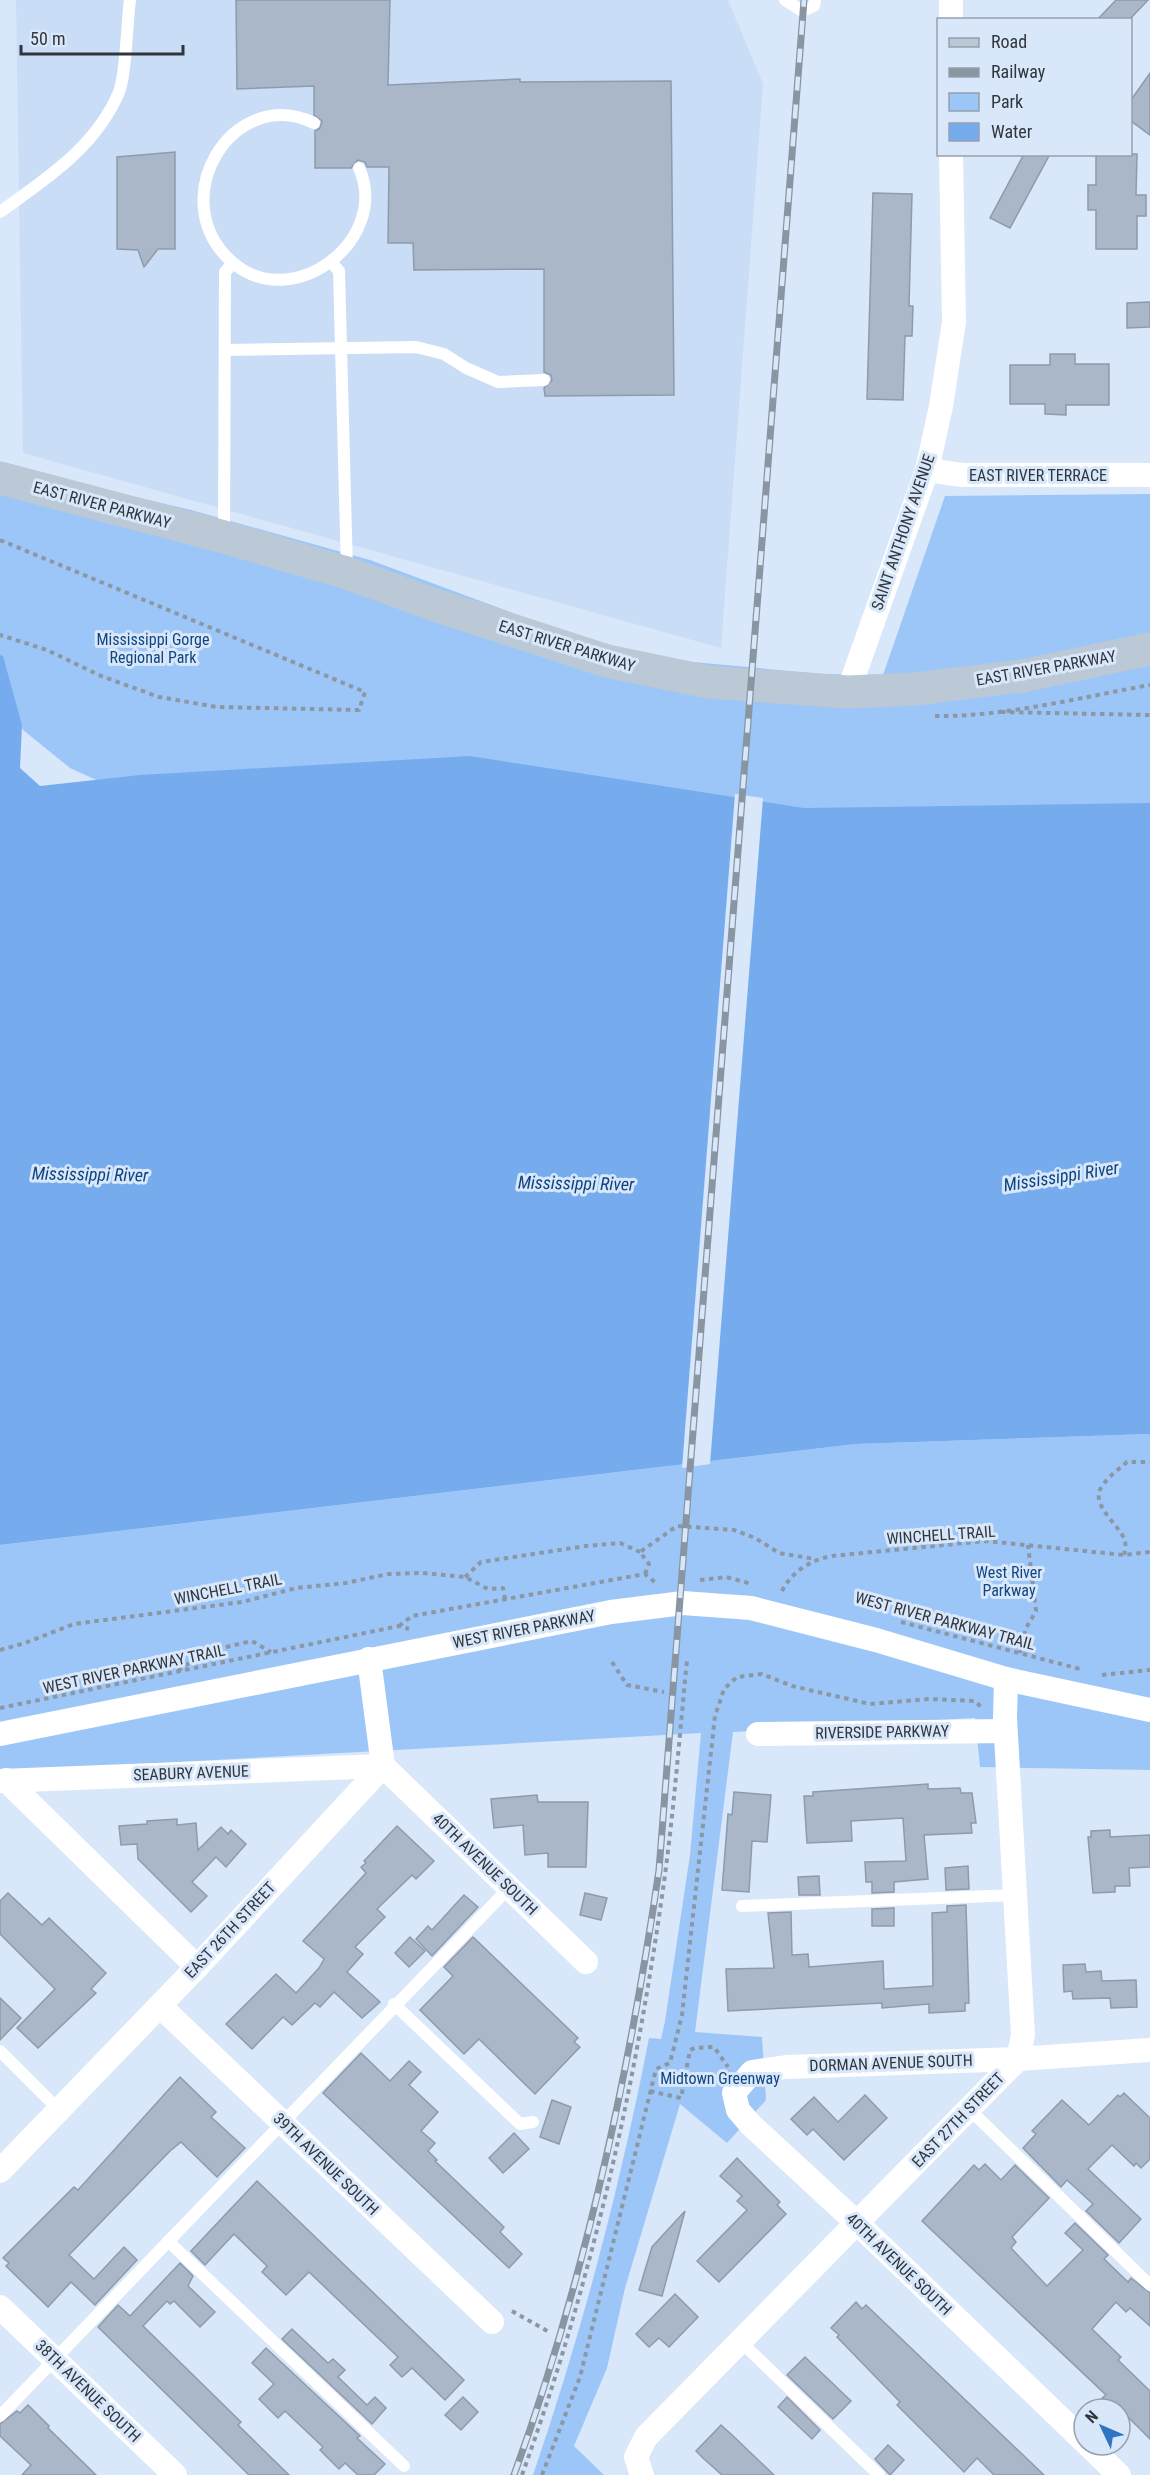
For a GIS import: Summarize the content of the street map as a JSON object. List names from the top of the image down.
{
  "streets": {
    "street": [
      "EAST RIVER TERRACE",
      "EAST RIVER PARKWAY",
      "SAINT ANTHONY AVENUE",
      "WEST RIVER PARKWAY",
      "RIVERSIDE PARKWAY",
      "SEABURY AVENUE",
      "40TH AVENUE SOUTH",
      "EAST 26TH STREET",
      "DORMAN AVENUE SOUTH",
      "EAST 27TH STREET",
      "39TH AVENUE SOUTH",
      "38TH AVENUE SOUTH"
    ],
    "path": ["WINCHELL TRAIL", "WEST RIVER PARKWAY TRAIL"]
  },
  "crossings": [
    ["EAST RIVER TERRACE", "SAINT ANTHONY AVENUE"],
    ["EAST RIVER PARKWAY", "SAINT ANTHONY AVENUE"],
    ["WEST RIVER PARKWAY", "EAST 27TH STREET"],
    ["RIVERSIDE PARKWAY", "EAST 27TH STREET"],
    ["SEABURY AVENUE", "40TH AVENUE SOUTH"],
    ["SEABURY AVENUE", "EAST 26TH STREET"],
    ["40TH AVENUE SOUTH", "EAST 26TH STREET"],
    ["40TH AVENUE SOUTH", "DORMAN AVENUE SOUTH"],
    ["40TH AVENUE SOUTH", "EAST 27TH STREET"],
    ["EAST 26TH STREET", "39TH AVENUE SOUTH"],
    ["DORMAN AVENUE SOUTH", "EAST 27TH STREET"]
  ],
  "water": ["Mississippi River"],
  "parks": ["Mississippi Gorge Regional Park", "West River Parkway", "Midtown Greenway"],
  "legend": [
    "Road",
    "Railway",
    "Park",
    "Water"
  ],
  "scale_bar": "50 m",
  "north": "top left"
}
